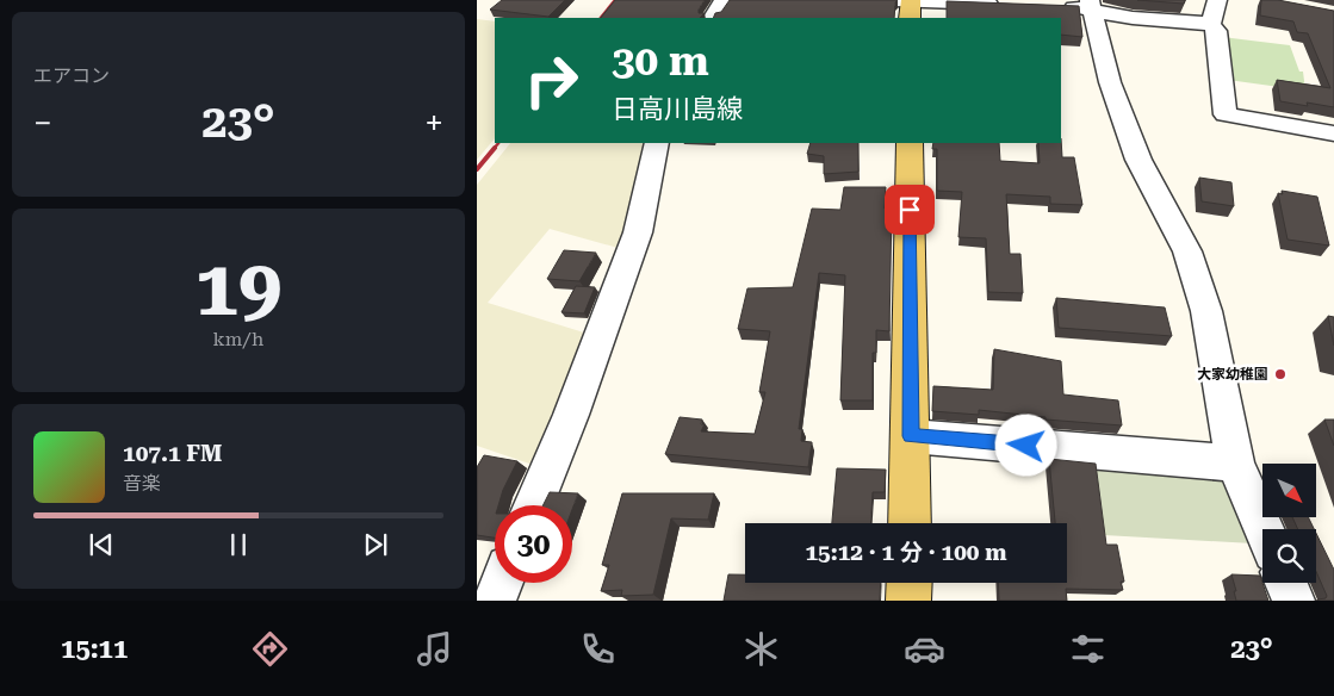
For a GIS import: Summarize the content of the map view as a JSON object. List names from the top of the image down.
{
  "places": ["大家幼稚園"],
  "north": "bottom right",
  "page": {
    "tile": [
      "エアコン",
      ["19", "km/h"]
    ],
    "turn": ["30 m", "日高川島線"],
    "heat": ["−", "23°", "+"],
    "song": ["107.1 FM", "音楽"],
    "limit": "30",
    "trip": "15:12 · 1 分 · 100 m",
    "tabs": ["15:11", "23°"]
  }
}
